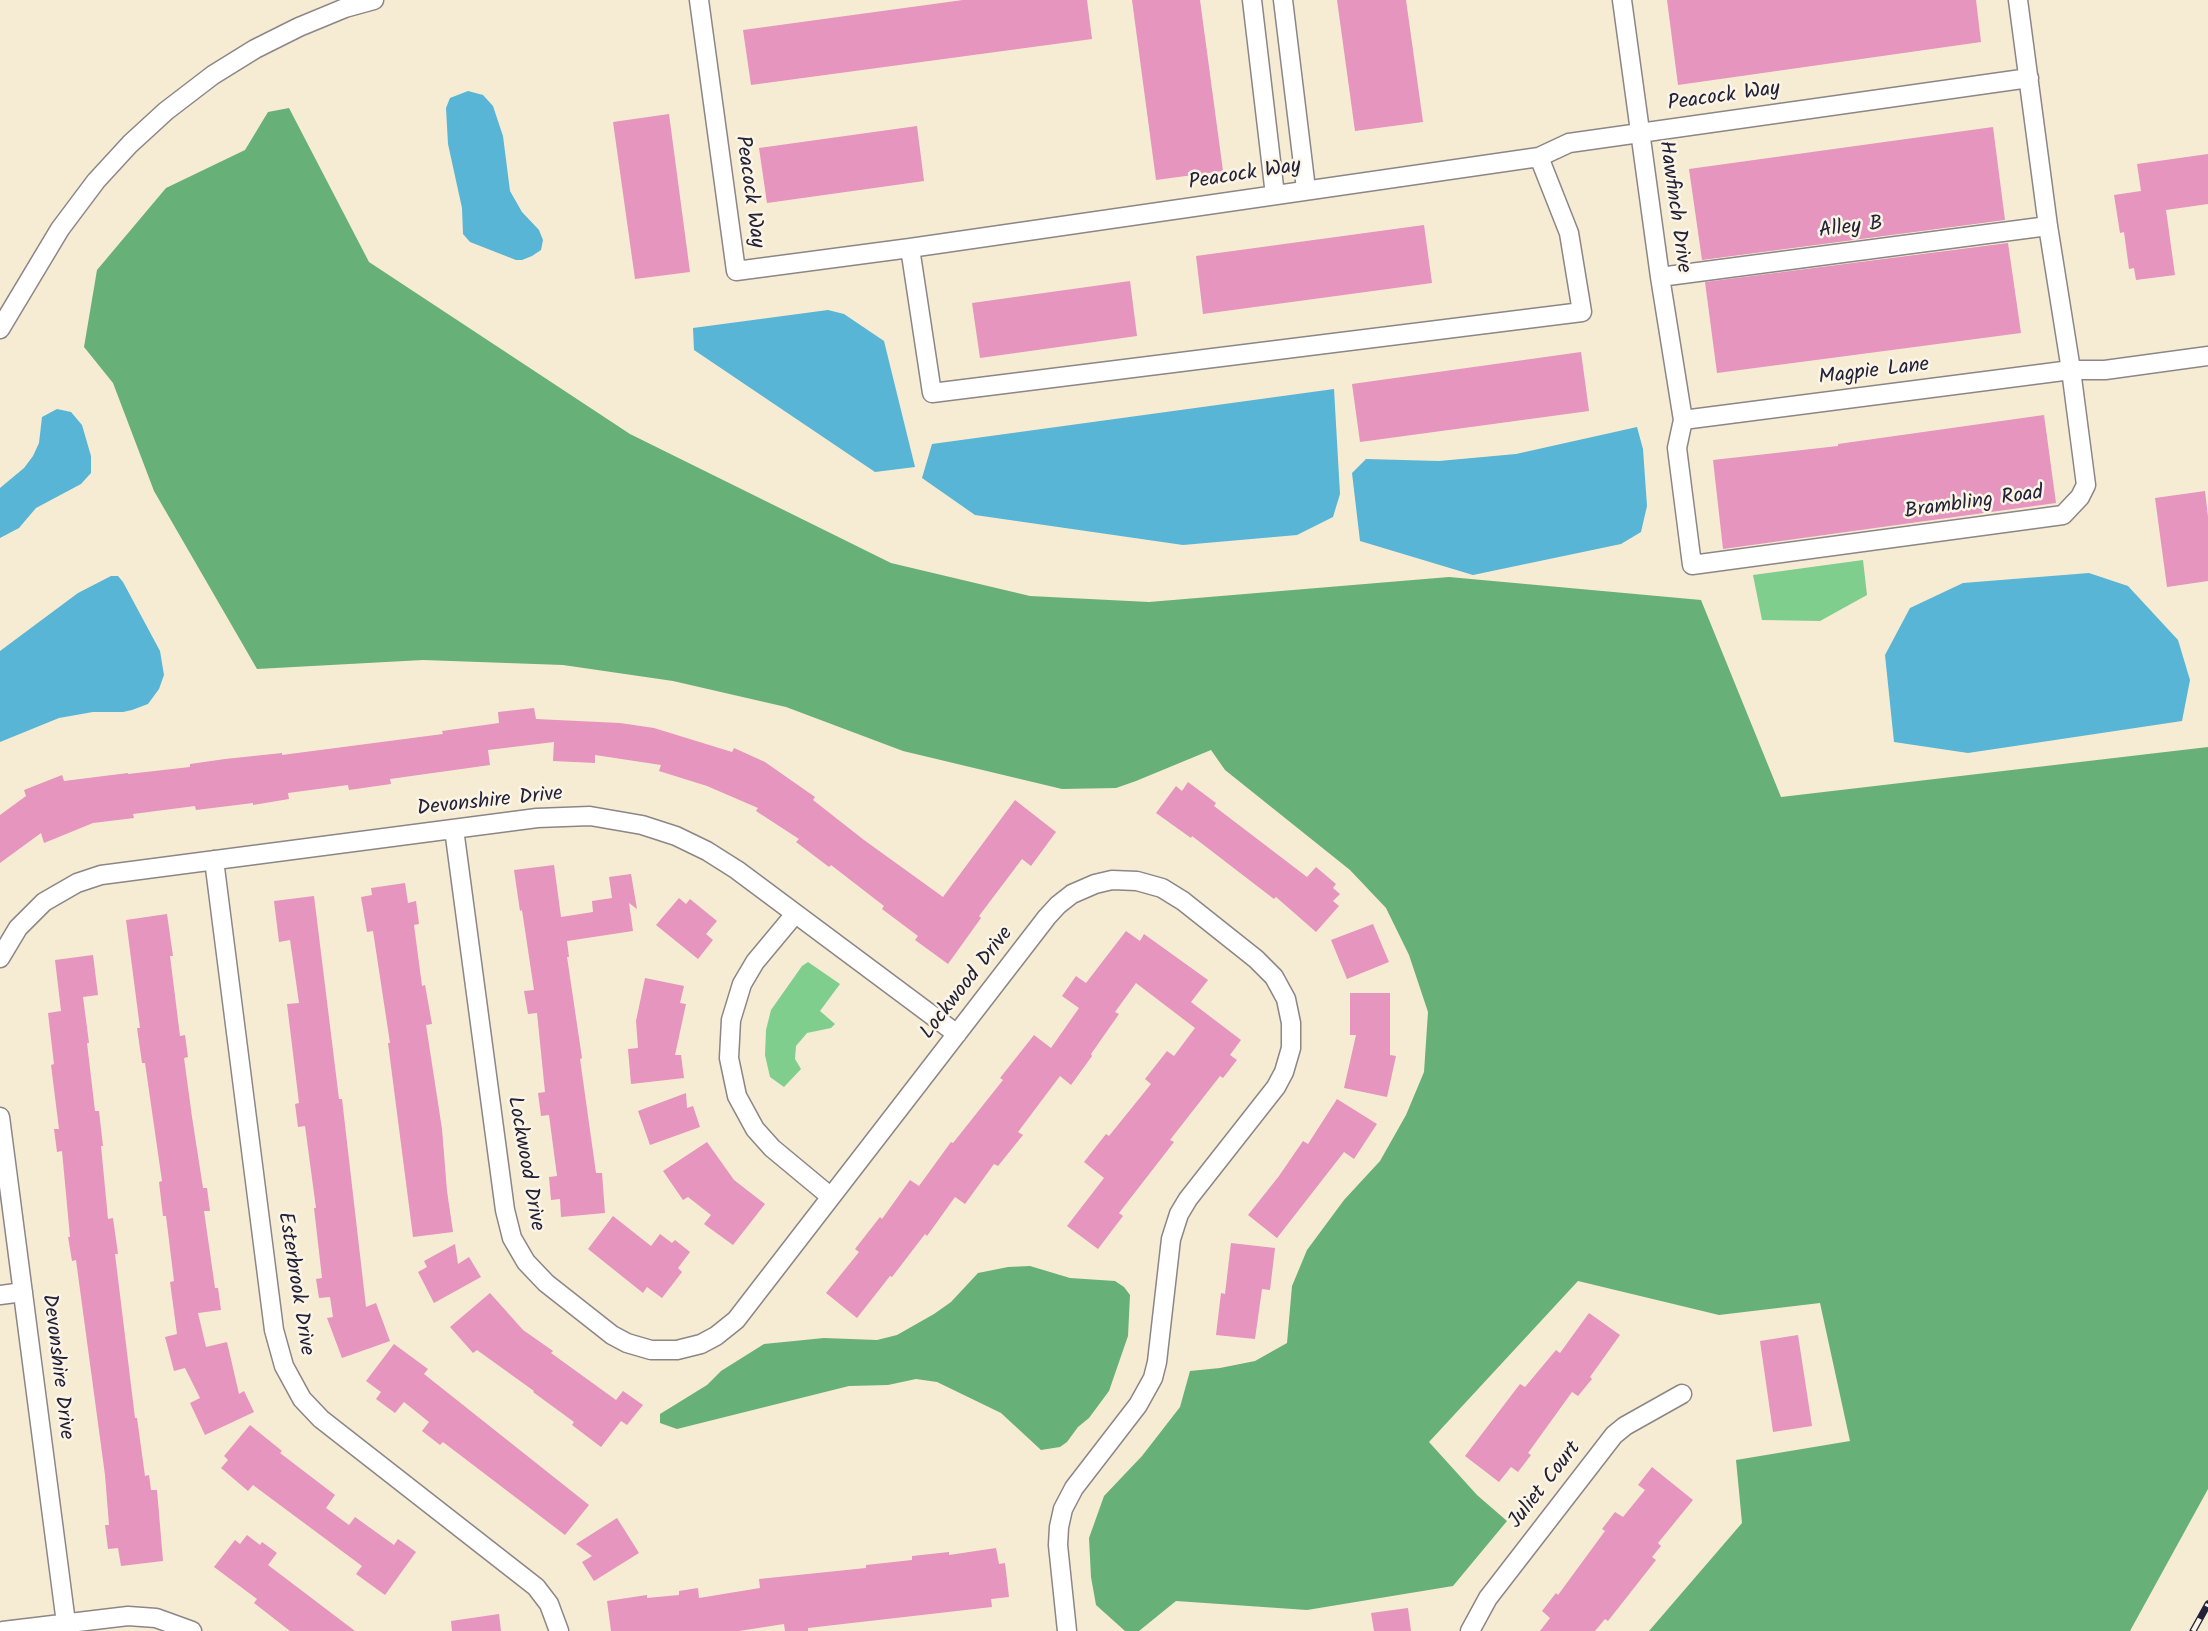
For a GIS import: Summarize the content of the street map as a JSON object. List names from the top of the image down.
{
  "streets": {
    "street": [
      "Peacock Way",
      "Hawfinch Drive",
      "Alley B",
      "Magpie Lane",
      "Brambling Road",
      "Devonshire Drive",
      "Lockwood Drive",
      "Esterbrook Drive",
      "Juliet Court"
    ]
  },
  "crossings": [
    ["Peacock Way", "Hawfinch Drive"],
    ["Peacock Way", "Brambling Road"],
    ["Hawfinch Drive", "Alley B"],
    ["Hawfinch Drive", "Magpie Lane"],
    ["Hawfinch Drive", "Brambling Road"],
    ["Alley B", "Brambling Road"],
    ["Magpie Lane", "Brambling Road"],
    ["Devonshire Drive", "Lockwood Drive"],
    ["Devonshire Drive", "Esterbrook Drive"]
  ]
}
